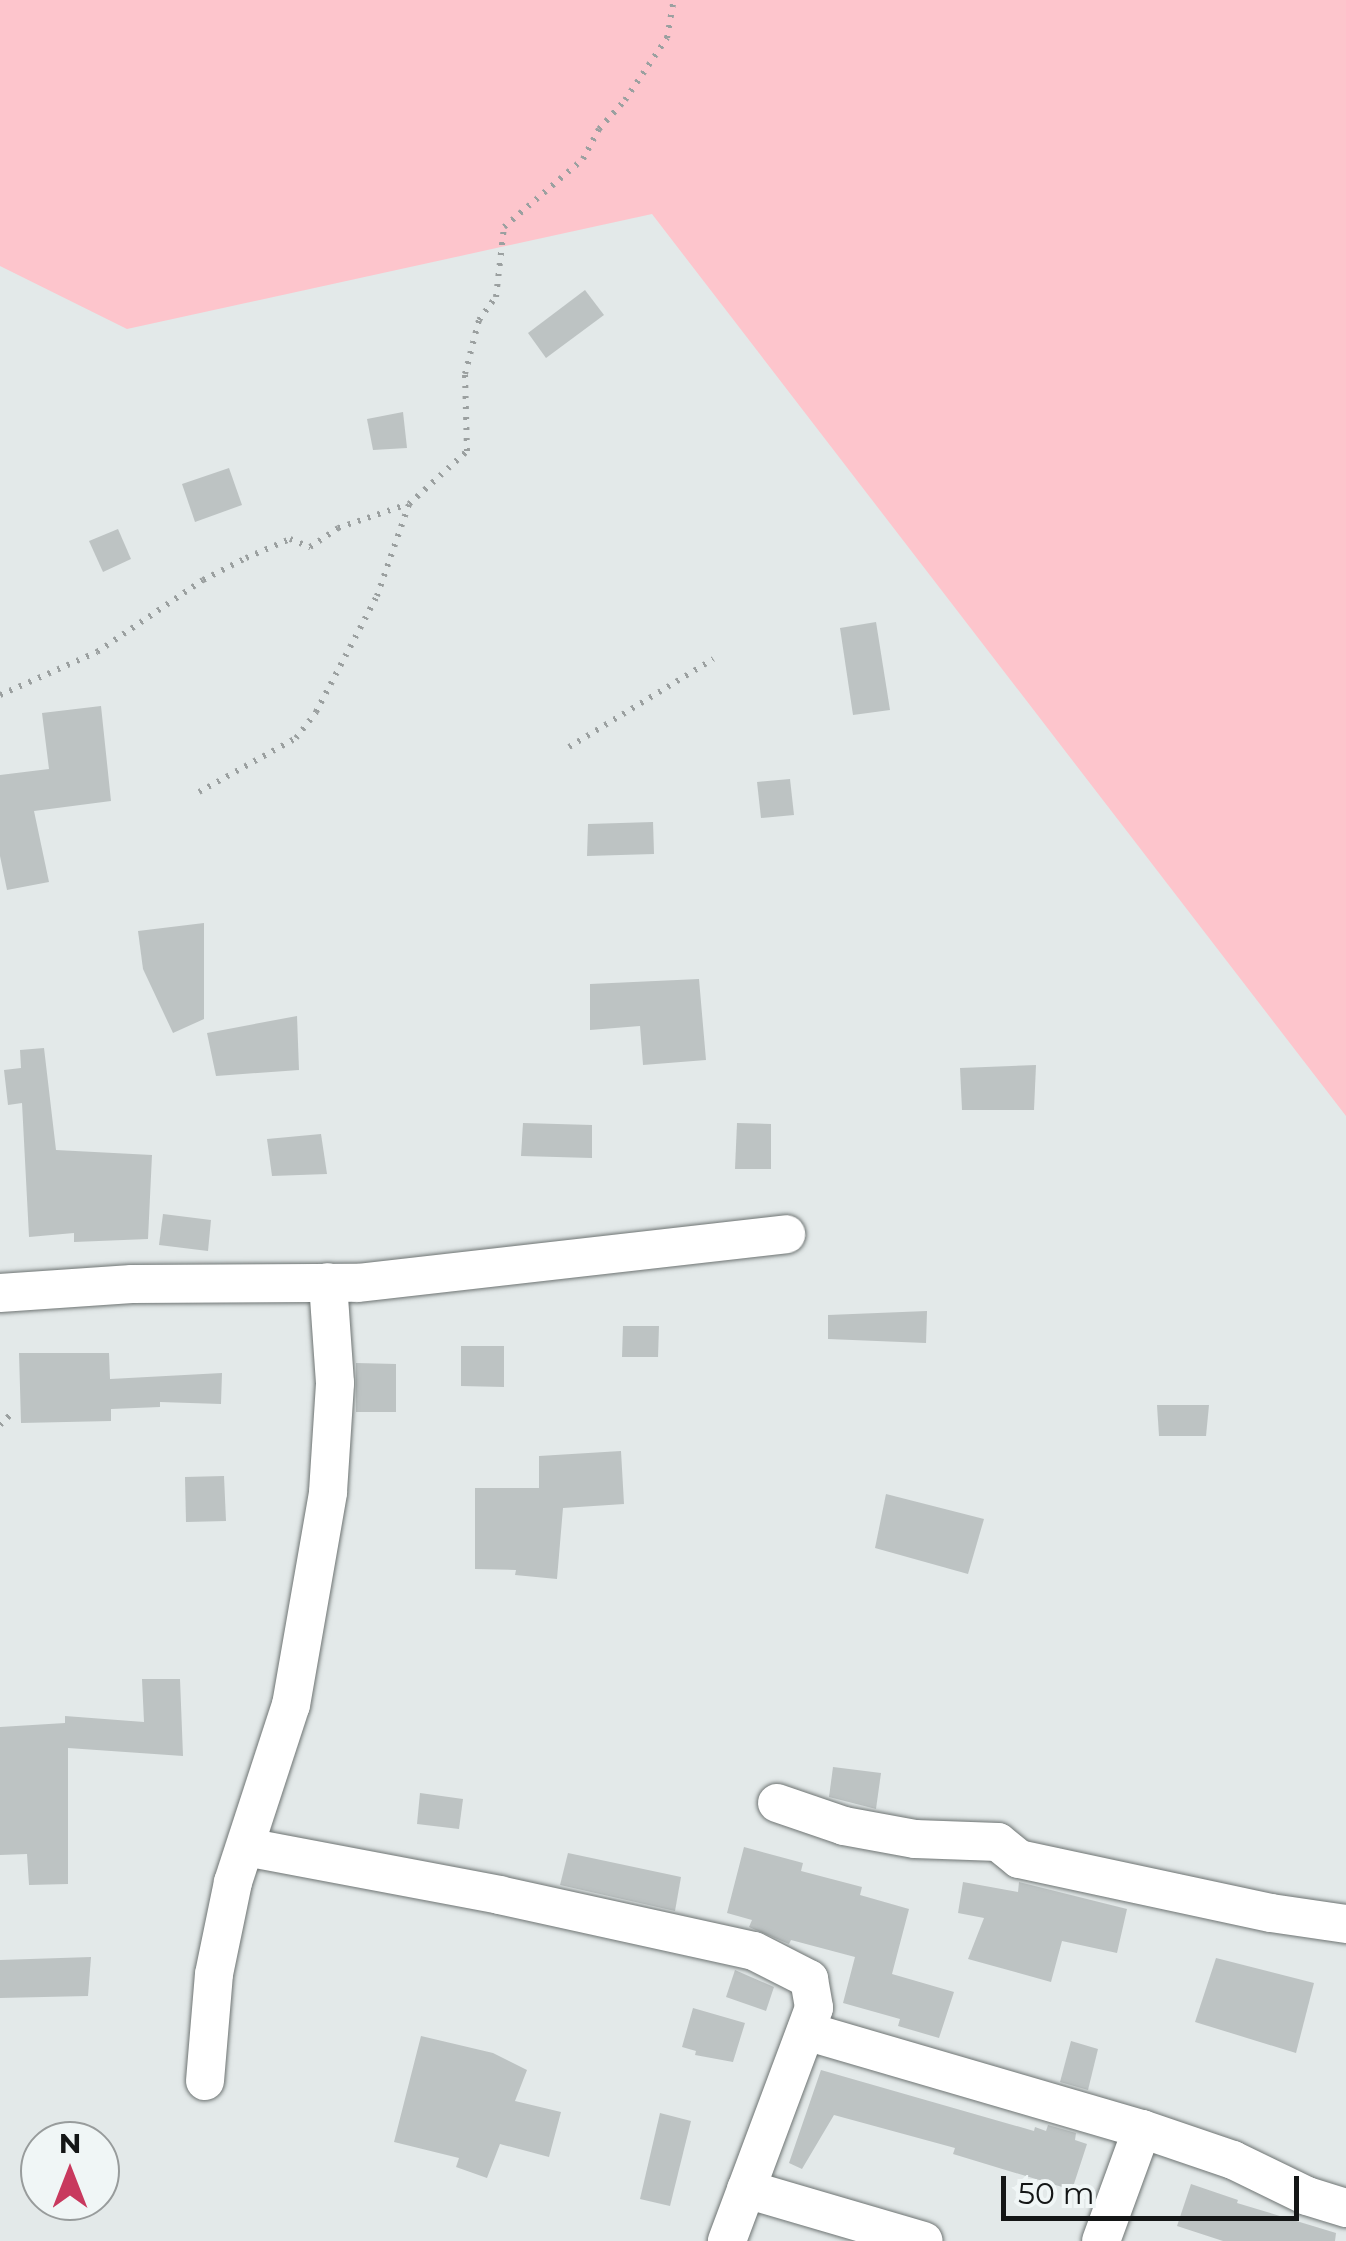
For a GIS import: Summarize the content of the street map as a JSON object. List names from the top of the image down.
{
  "scale_bar": "50 m",
  "north": "top"
}
